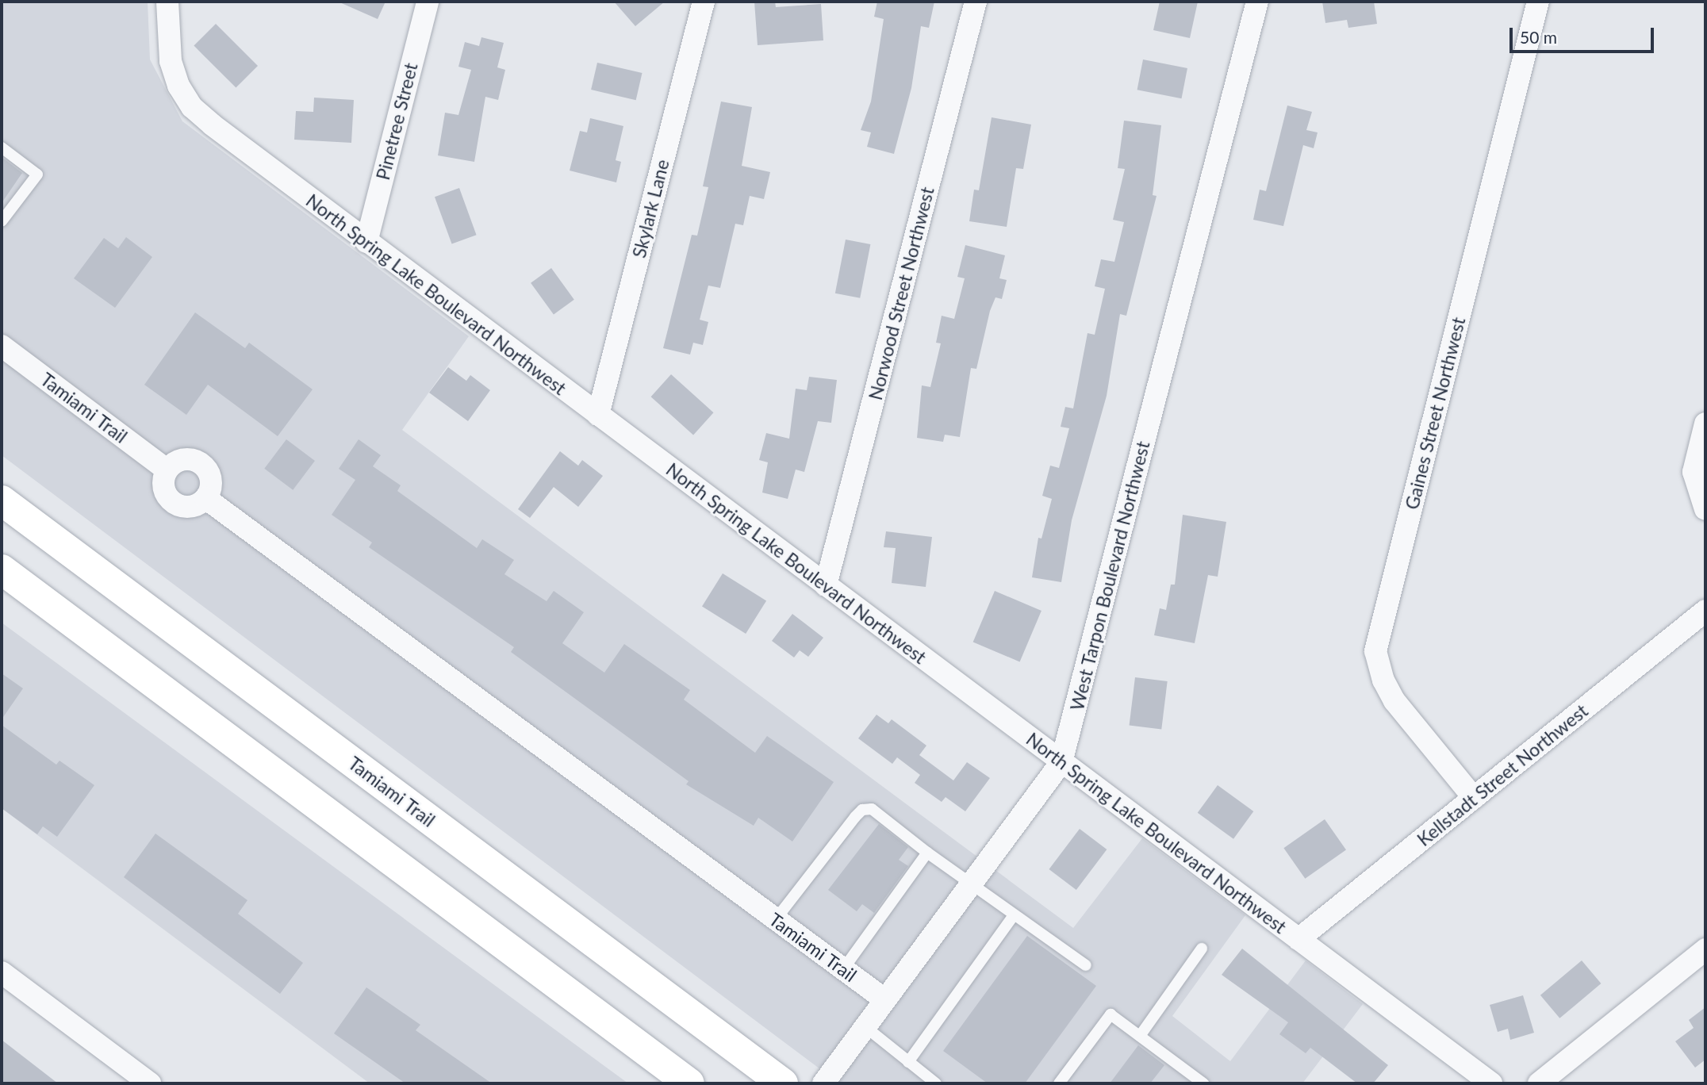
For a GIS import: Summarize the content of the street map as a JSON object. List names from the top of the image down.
{
  "streets": {
    "main road": ["Tamiami Trail"],
    "street": [
      "Pinetree Street",
      "Skylark Lane",
      "Norwood Street Northwest",
      "North Spring Lake Boulevard Northwest",
      "Gaines Street Northwest",
      "West Tarpon Boulevard Northwest",
      "Kellstadt Street Northwest"
    ]
  },
  "crossings": [
    ["Pinetree Street", "North Spring Lake Boulevard Northwest"],
    ["Skylark Lane", "North Spring Lake Boulevard Northwest"],
    ["Norwood Street Northwest", "North Spring Lake Boulevard Northwest"],
    ["North Spring Lake Boulevard Northwest", "West Tarpon Boulevard Northwest"],
    ["North Spring Lake Boulevard Northwest", "Kellstadt Street Northwest"],
    ["Tamiami Trail", "West Tarpon Boulevard Northwest"],
    ["Gaines Street Northwest", "Kellstadt Street Northwest"]
  ],
  "scale_bar": "50 m"
}
